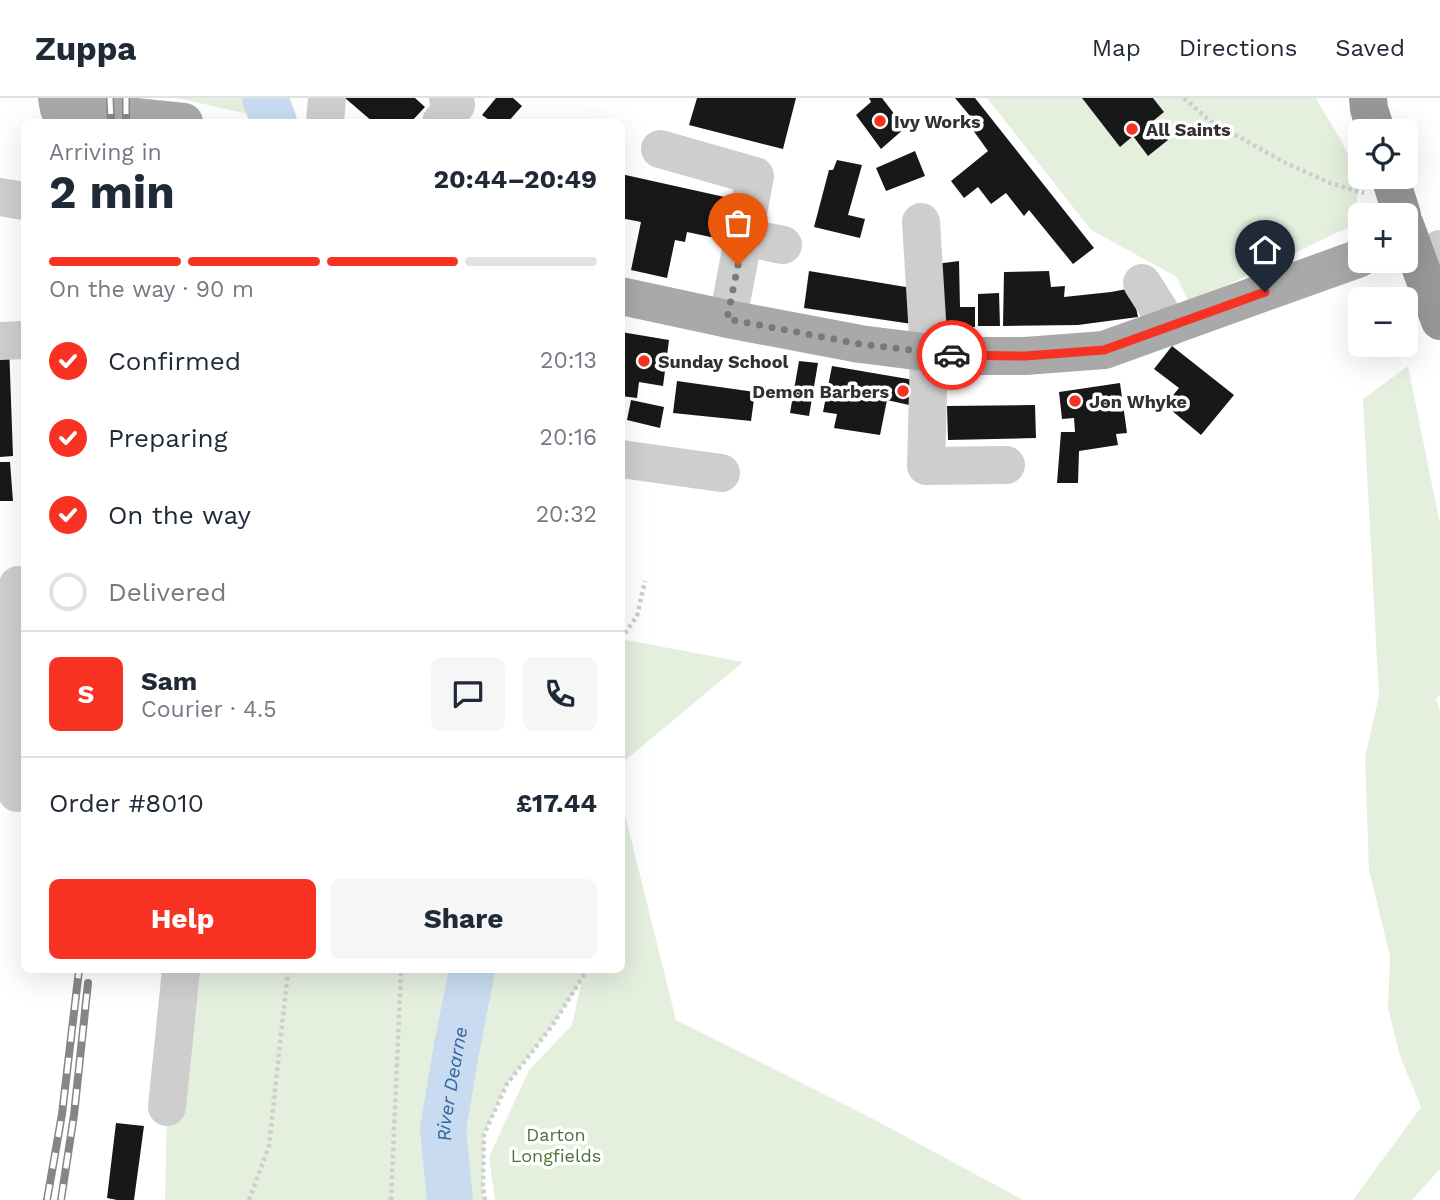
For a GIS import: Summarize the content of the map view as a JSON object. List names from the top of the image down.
{
  "water": ["River Dearne"],
  "parks": ["Darton Longfields"],
  "places": [
    "Ivy Works",
    "All Saints",
    "Sunday School",
    "Demon Barbers",
    "Jon Whyke"
  ],
  "page": {
    "header": "Zuppa",
    "nav": ["Map", "Directions", "Saved"],
    "map_buttons": ["+", "−"],
    "heading": ["2 min", "Arriving in", "20:44–20:49"],
    "panel": [
      "Sam",
      "Courier · 4.5",
      "Order #8010",
      "£17.44"
    ],
    "bar": "On the way · 90 m",
    "list": [
      ["Confirmed", "20:13"],
      ["Preparing", "20:16"],
      ["On the way", "20:32"],
      "Delivered"
    ],
    "round": "S",
    "buttons": ["Help", "Share"]
  }
}
